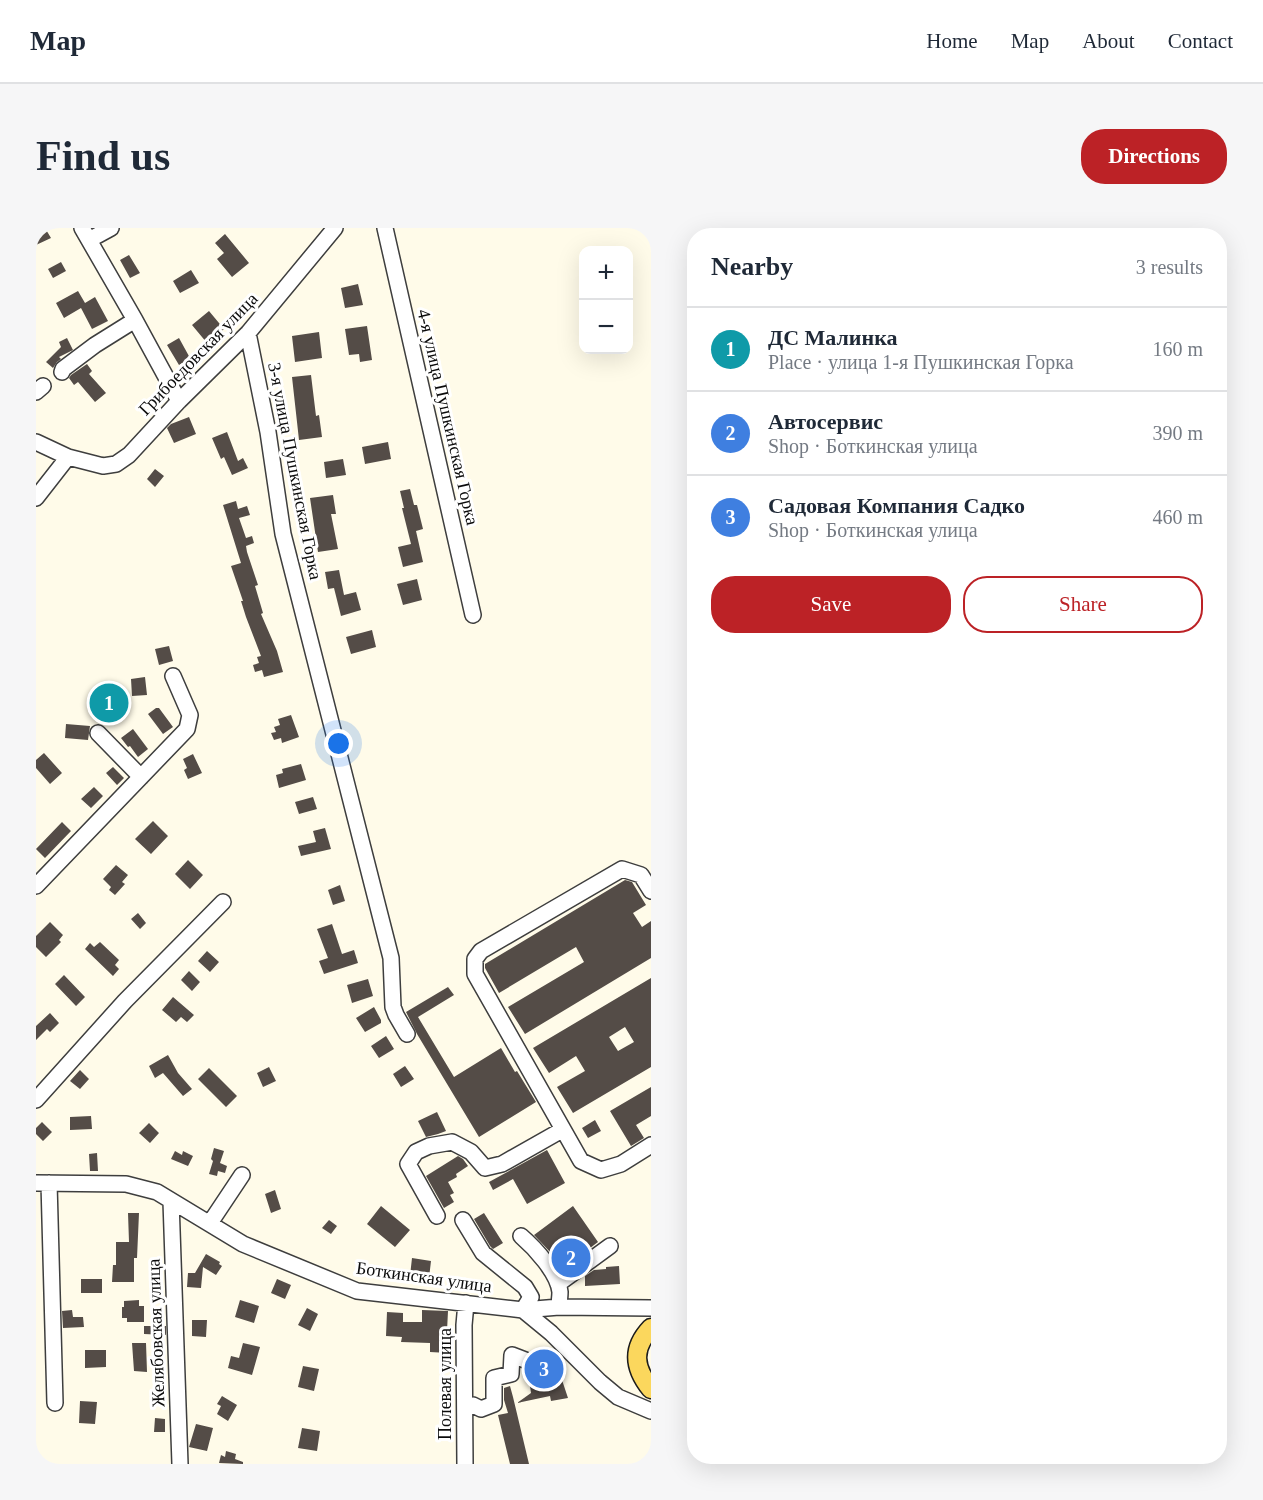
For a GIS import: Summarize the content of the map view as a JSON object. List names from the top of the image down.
{
  "streets": {
    "street": [
      "Грибоедовская улица",
      "4-я улица Пушкинская Горка",
      "3-я улица Пушкинская Горка",
      "Боткинская улица",
      "Желябовская улица",
      "Полевая улица"
    ]
  },
  "crossings": [
    ["Грибоедовская улица", "3-я улица Пушкинская Горка"],
    ["Боткинская улица", "Желябовская улица"],
    ["Боткинская улица", "Полевая улица"]
  ],
  "page": {
    "header": "Map",
    "nav": [
      "Home",
      "Map",
      "About",
      "Contact"
    ],
    "buttons": [
      "Directions",
      ["Save", "Share"]
    ],
    "title": "Find us",
    "heading": ["Nearby", "3 results"],
    "map_buttons": ["+", "−"],
    "list": [
      {
        "mark": "1",
        "name": "ДС Малинка",
        "note": "Place · улица 1-я Пушкинская Горка",
        "value": "160 m"
      },
      {
        "mark": "2",
        "name": "Автосервис",
        "note": "Shop · Боткинская улица",
        "value": "390 m"
      },
      {
        "mark": "3",
        "name": "Садовая Компания Садко",
        "note": "Shop · Боткинская улица",
        "value": "460 m"
      }
    ],
    "pins": ["1", "2", "3"]
  }
}
